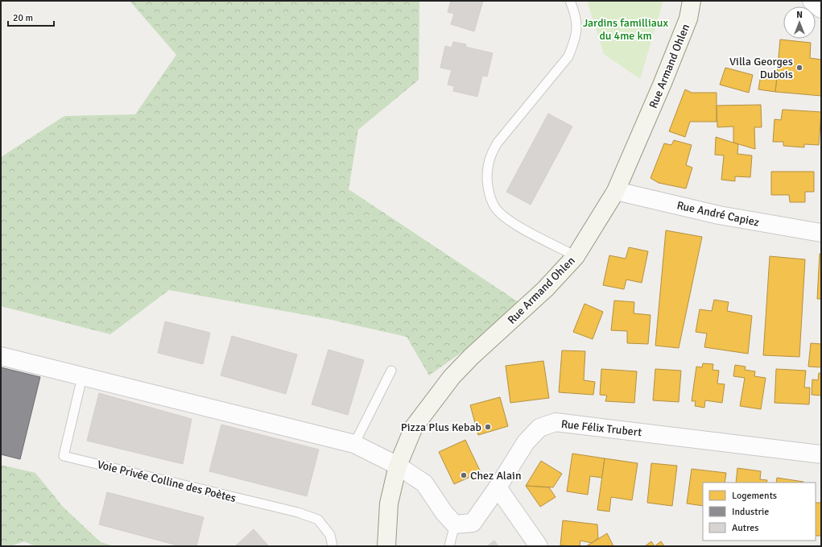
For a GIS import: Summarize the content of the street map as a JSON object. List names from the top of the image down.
{
  "streets": {
    "main road": ["Rue Armand Ohlen"],
    "street": ["Rue André Capiez", "Rue Félix Trubert"],
    "lane": ["Voie Privée Colline des Poètes"]
  },
  "crossings": [
    ["Rue Armand Ohlen", "Rue André Capiez"]
  ],
  "parks": ["Jardins familliaux du 4me km"],
  "places": ["Villa Georges Dubois", "Pizza Plus Kebab", "Chez Alain"],
  "legend": ["Logements", "Industrie", "Autres"],
  "scale_bar": "20 m",
  "north": "top"
}
